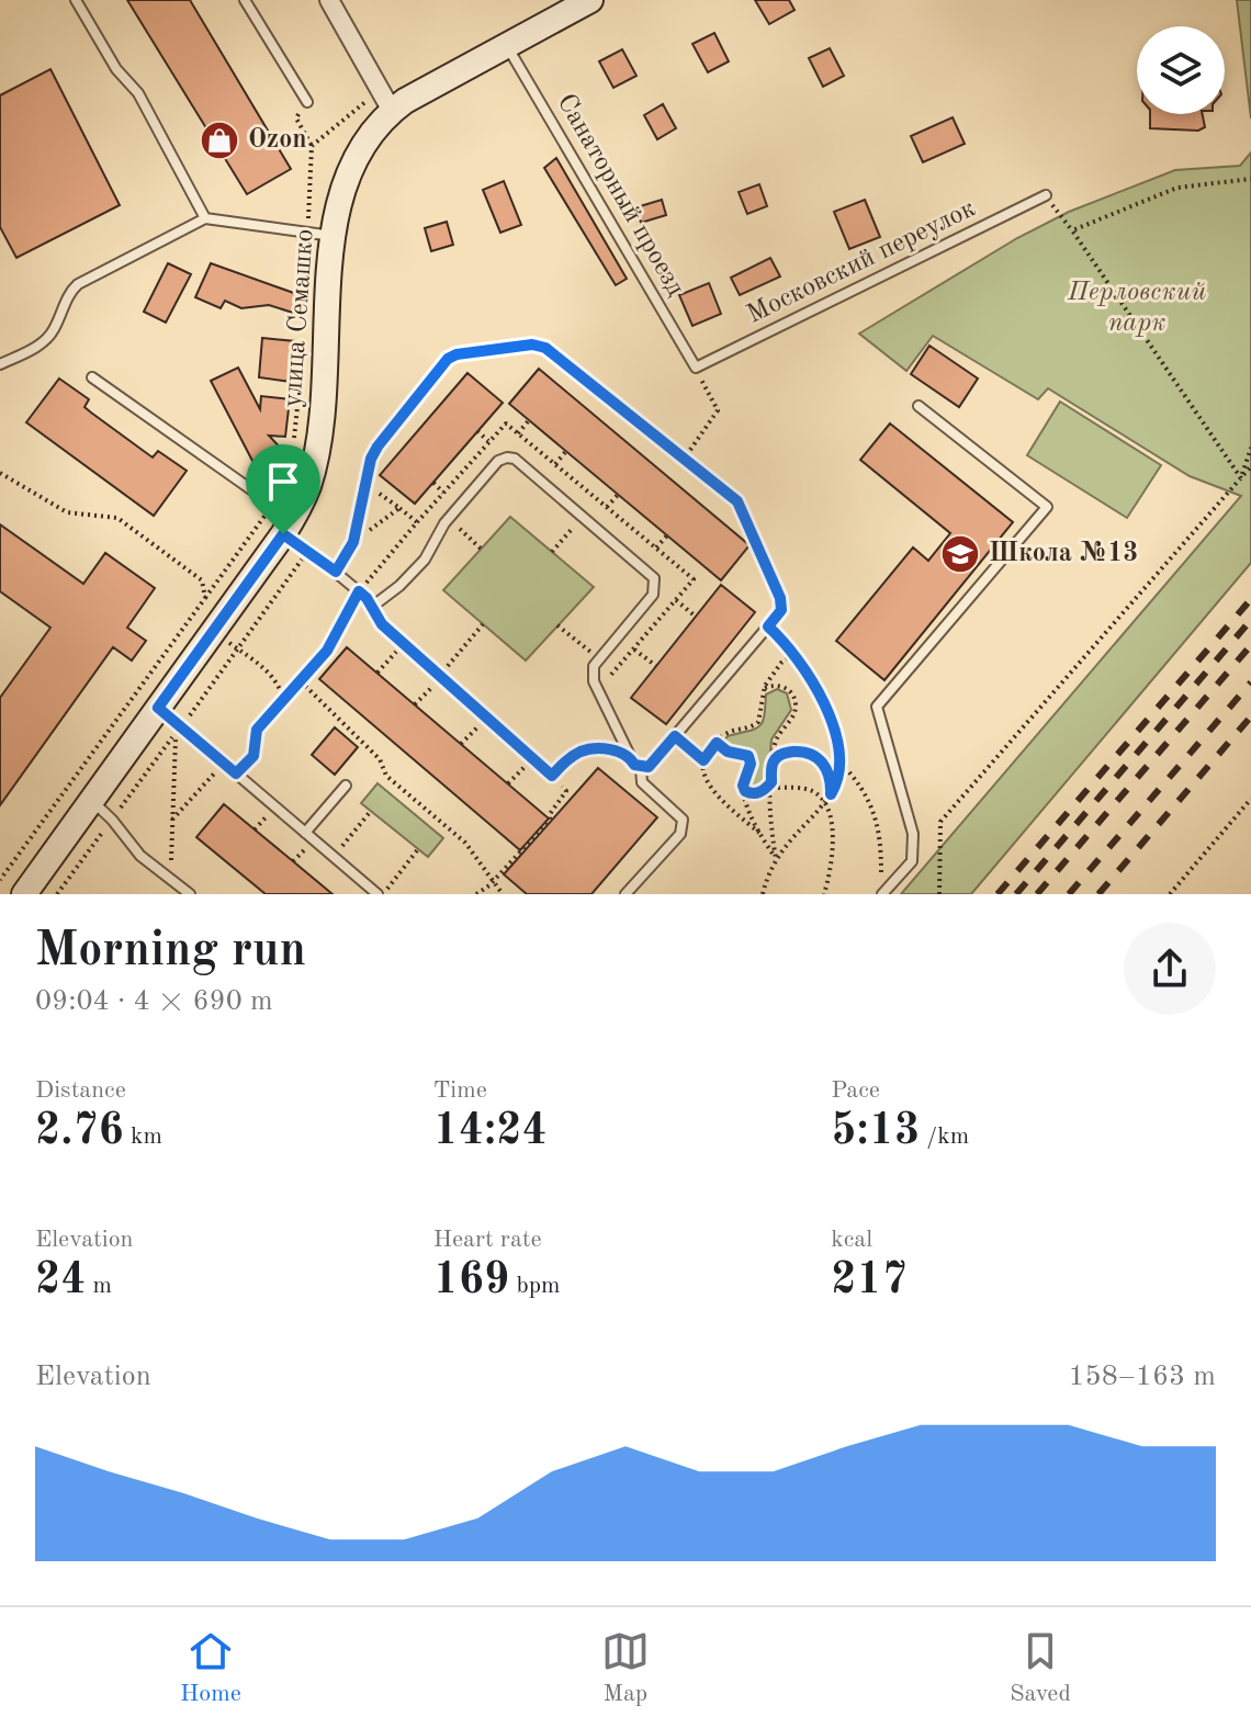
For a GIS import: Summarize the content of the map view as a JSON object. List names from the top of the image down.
{
  "streets": {
    "main road": ["улица Семашко"],
    "lane": ["Санаторный проезд", "Московский переулок"]
  },
  "crossings": [
    ["Санаторный проезд", "Московский переулок"],
    ["Санаторный проезд", "улица Семашко"]
  ],
  "parks": ["Перловский парк"],
  "places": {
    "shop": ["Ozon"],
    "school or university": ["Школа №13"]
  },
  "page": {
    "heading": ["Morning run", "09:04 · 4 × 690 m"],
    "stats": [
      ["Distance", "2.76 km"],
      ["Time", "14:24"],
      ["Pace", "5:13 /km"],
      ["Elevation", "24 m"],
      ["Heart rate", "169 bpm"],
      ["kcal", "217"]
    ],
    "chart": ["Elevation", "158–163 m"],
    "tabs": ["Home", "Map", "Saved"]
  }
}
